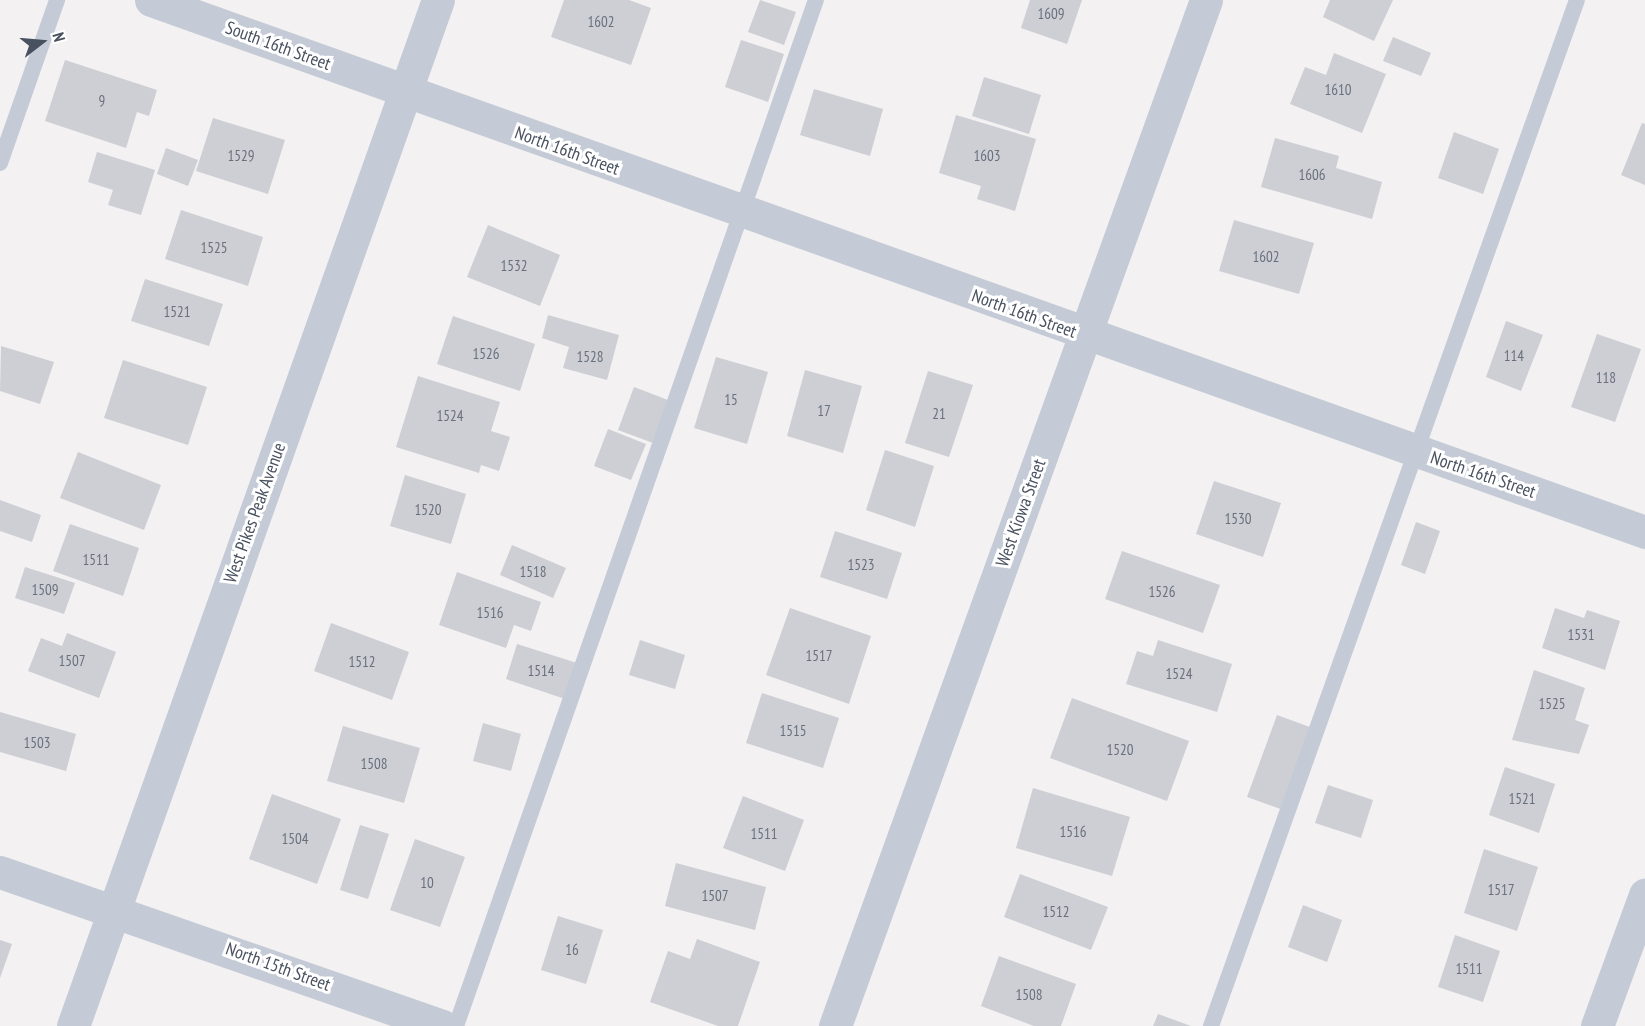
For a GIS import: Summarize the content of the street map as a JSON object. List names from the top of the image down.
{
  "streets": {
    "street": [
      "South 16th Street",
      "North 16th Street",
      "West Pikes Peak Avenue",
      "West Kiowa Street",
      "North 15th Street"
    ]
  },
  "crossings": [
    ["South 16th Street", "North 16th Street"],
    ["South 16th Street", "West Pikes Peak Avenue"],
    ["North 16th Street", "West Pikes Peak Avenue"],
    ["North 16th Street", "West Kiowa Street"],
    ["West Pikes Peak Avenue", "North 15th Street"]
  ],
  "house_numbers": [
    "1609",
    "1602",
    "1610",
    "9",
    "1529",
    "1603",
    "1606",
    "1525",
    "1602",
    "1532",
    "1521",
    "1526",
    "114",
    "1528",
    "118",
    "15",
    "17",
    "21",
    "1524",
    "1520",
    "1530",
    "1511",
    "1523",
    "1518",
    "1509",
    "1526",
    "1516",
    "1531",
    "1517",
    "1507",
    "1512",
    "1514",
    "1524",
    "1525",
    "1515",
    "1503",
    "1520",
    "1508",
    "1521",
    "1516",
    "1511",
    "1504",
    "10",
    "1517",
    "1507",
    "1512",
    "16",
    "1511",
    "1508"
  ],
  "north": "right"
}
